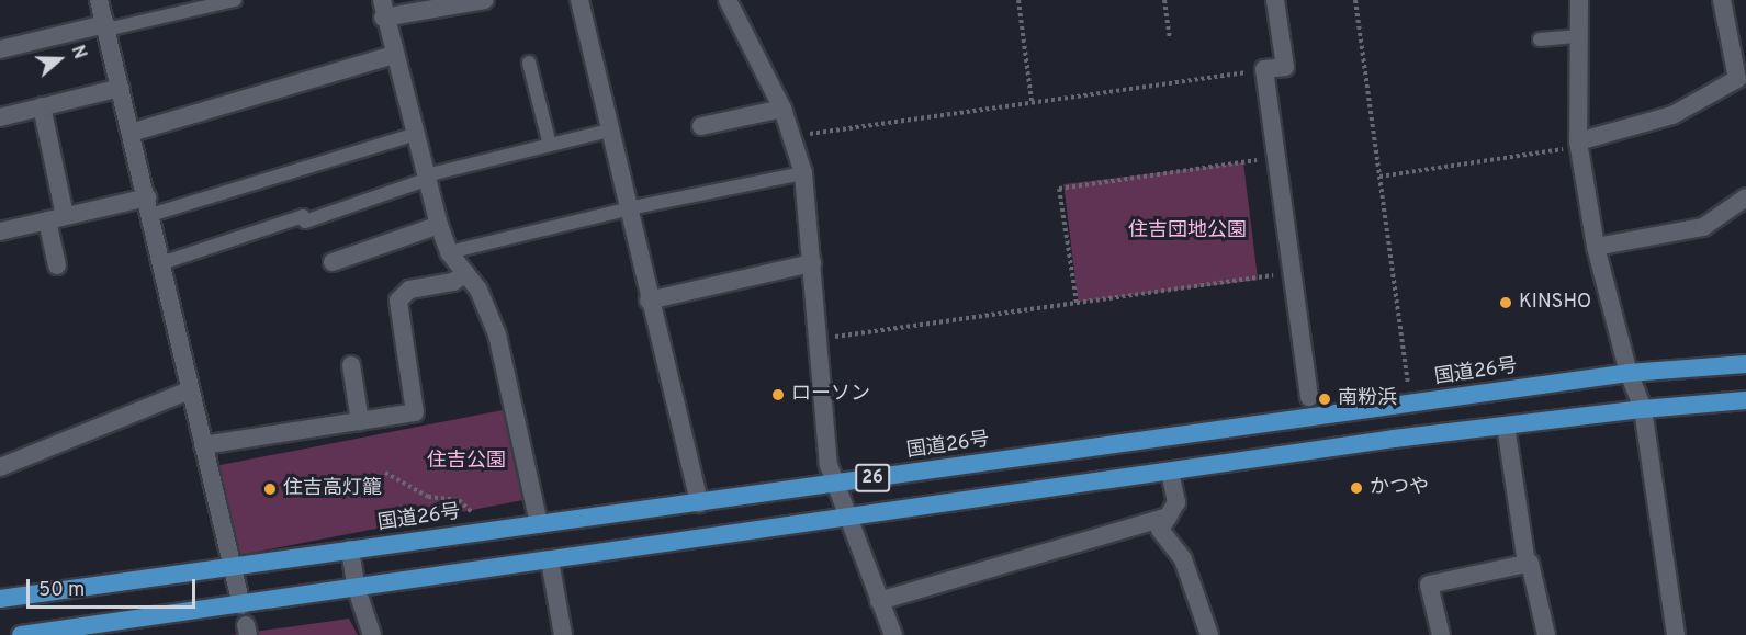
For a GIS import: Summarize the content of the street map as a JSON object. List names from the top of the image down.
{
  "streets": {
    "highway": ["国道26号", "26"]
  },
  "parks": ["住吉団地公園", "住吉公園"],
  "places": [
    "KINSHO",
    "ローソン",
    "南粉浜",
    "かつや",
    "住吉高灯籠"
  ],
  "scale_bar": "50 m",
  "north": "right"
}
